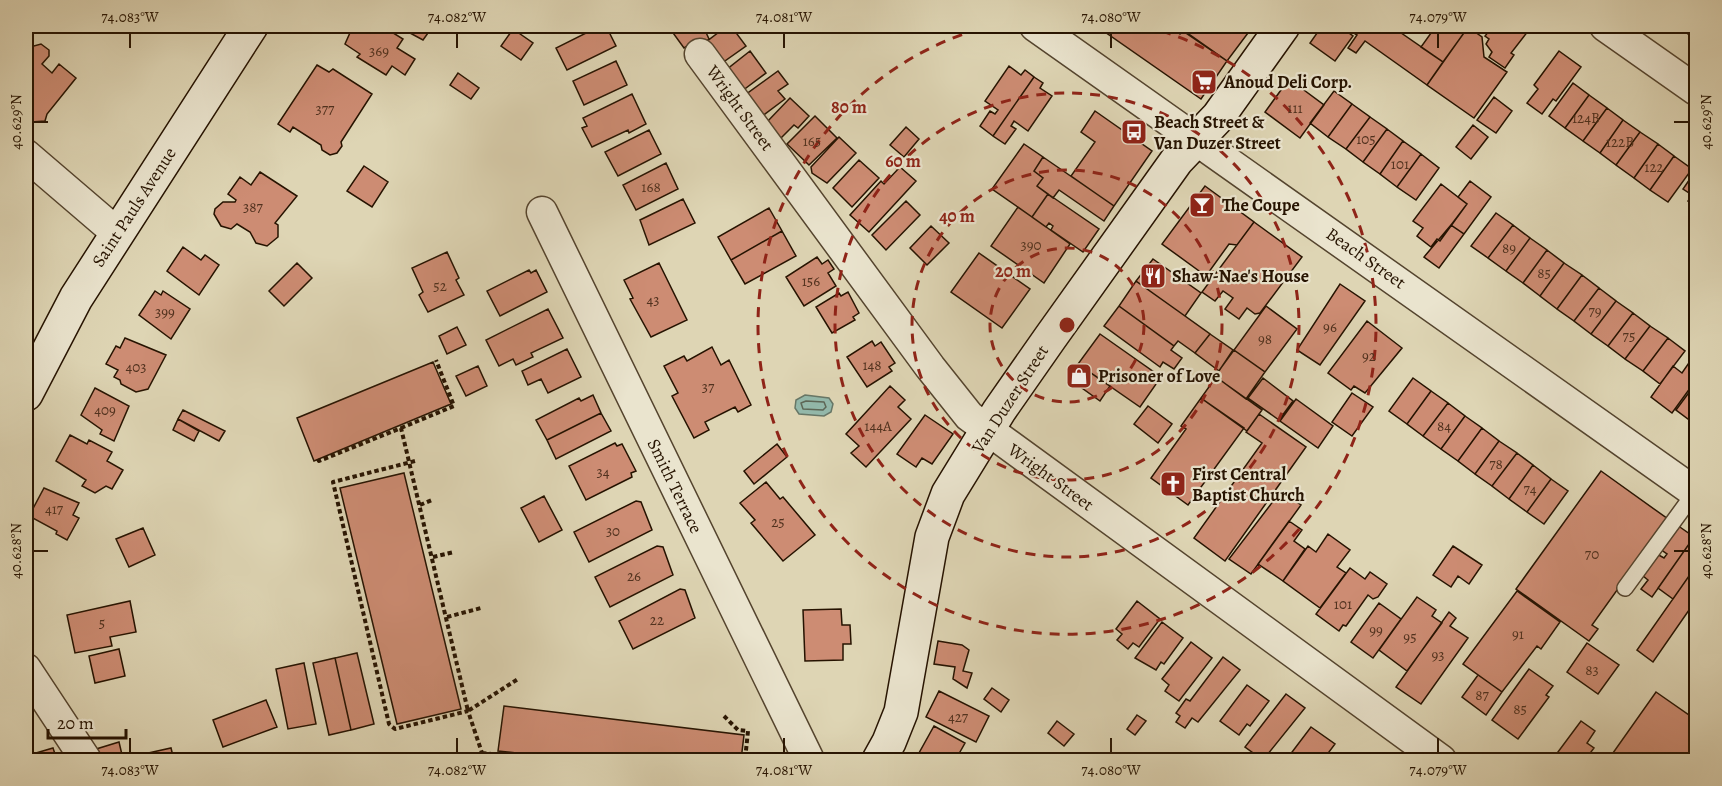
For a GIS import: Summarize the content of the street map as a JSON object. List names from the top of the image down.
{
  "streets": {
    "main road": ["Saint Pauls Avenue", "Van Duzer Street"],
    "street": ["Wright Street", "Beach Street", "Smith Terrace"]
  },
  "crossings": [
    ["Wright Street", "Van Duzer Street"],
    ["Beach Street", "Van Duzer Street"]
  ],
  "places": {
    "supermarket": ["Anoud Deli Corp."],
    "bus stop": ["Beach Street & Van Duzer Street"],
    "bar": ["The Coupe"],
    "restaurant": ["Shaw-Nae's House"],
    "shop": ["Prisoner of Love"],
    "church": ["First Central Baptist Church"]
  },
  "house_numbers": [
    "369",
    "111",
    "377",
    "124B",
    "105",
    "165",
    "122B",
    "101",
    "122",
    "168",
    "387",
    "390",
    "89",
    "85",
    "156",
    "52",
    "43",
    "79",
    "399",
    "96",
    "75",
    "98",
    "92",
    "148",
    "403",
    "37",
    "409",
    "144A",
    "84",
    "78",
    "34",
    "74",
    "417",
    "25",
    "30",
    "70",
    "26",
    "101",
    "22",
    "5",
    "99",
    "91",
    "95",
    "93",
    "83",
    "87",
    "85",
    "427"
  ],
  "scale_bar": "20 m",
  "coordinates": [
    "74.083°W",
    "74.082°W",
    "74.081°W",
    "74.080°W",
    "74.079°W",
    "40.629°N",
    "40.628°N"
  ],
  "rings": [
    "80 m",
    "60 m",
    "40 m",
    "20 m"
  ]
}
